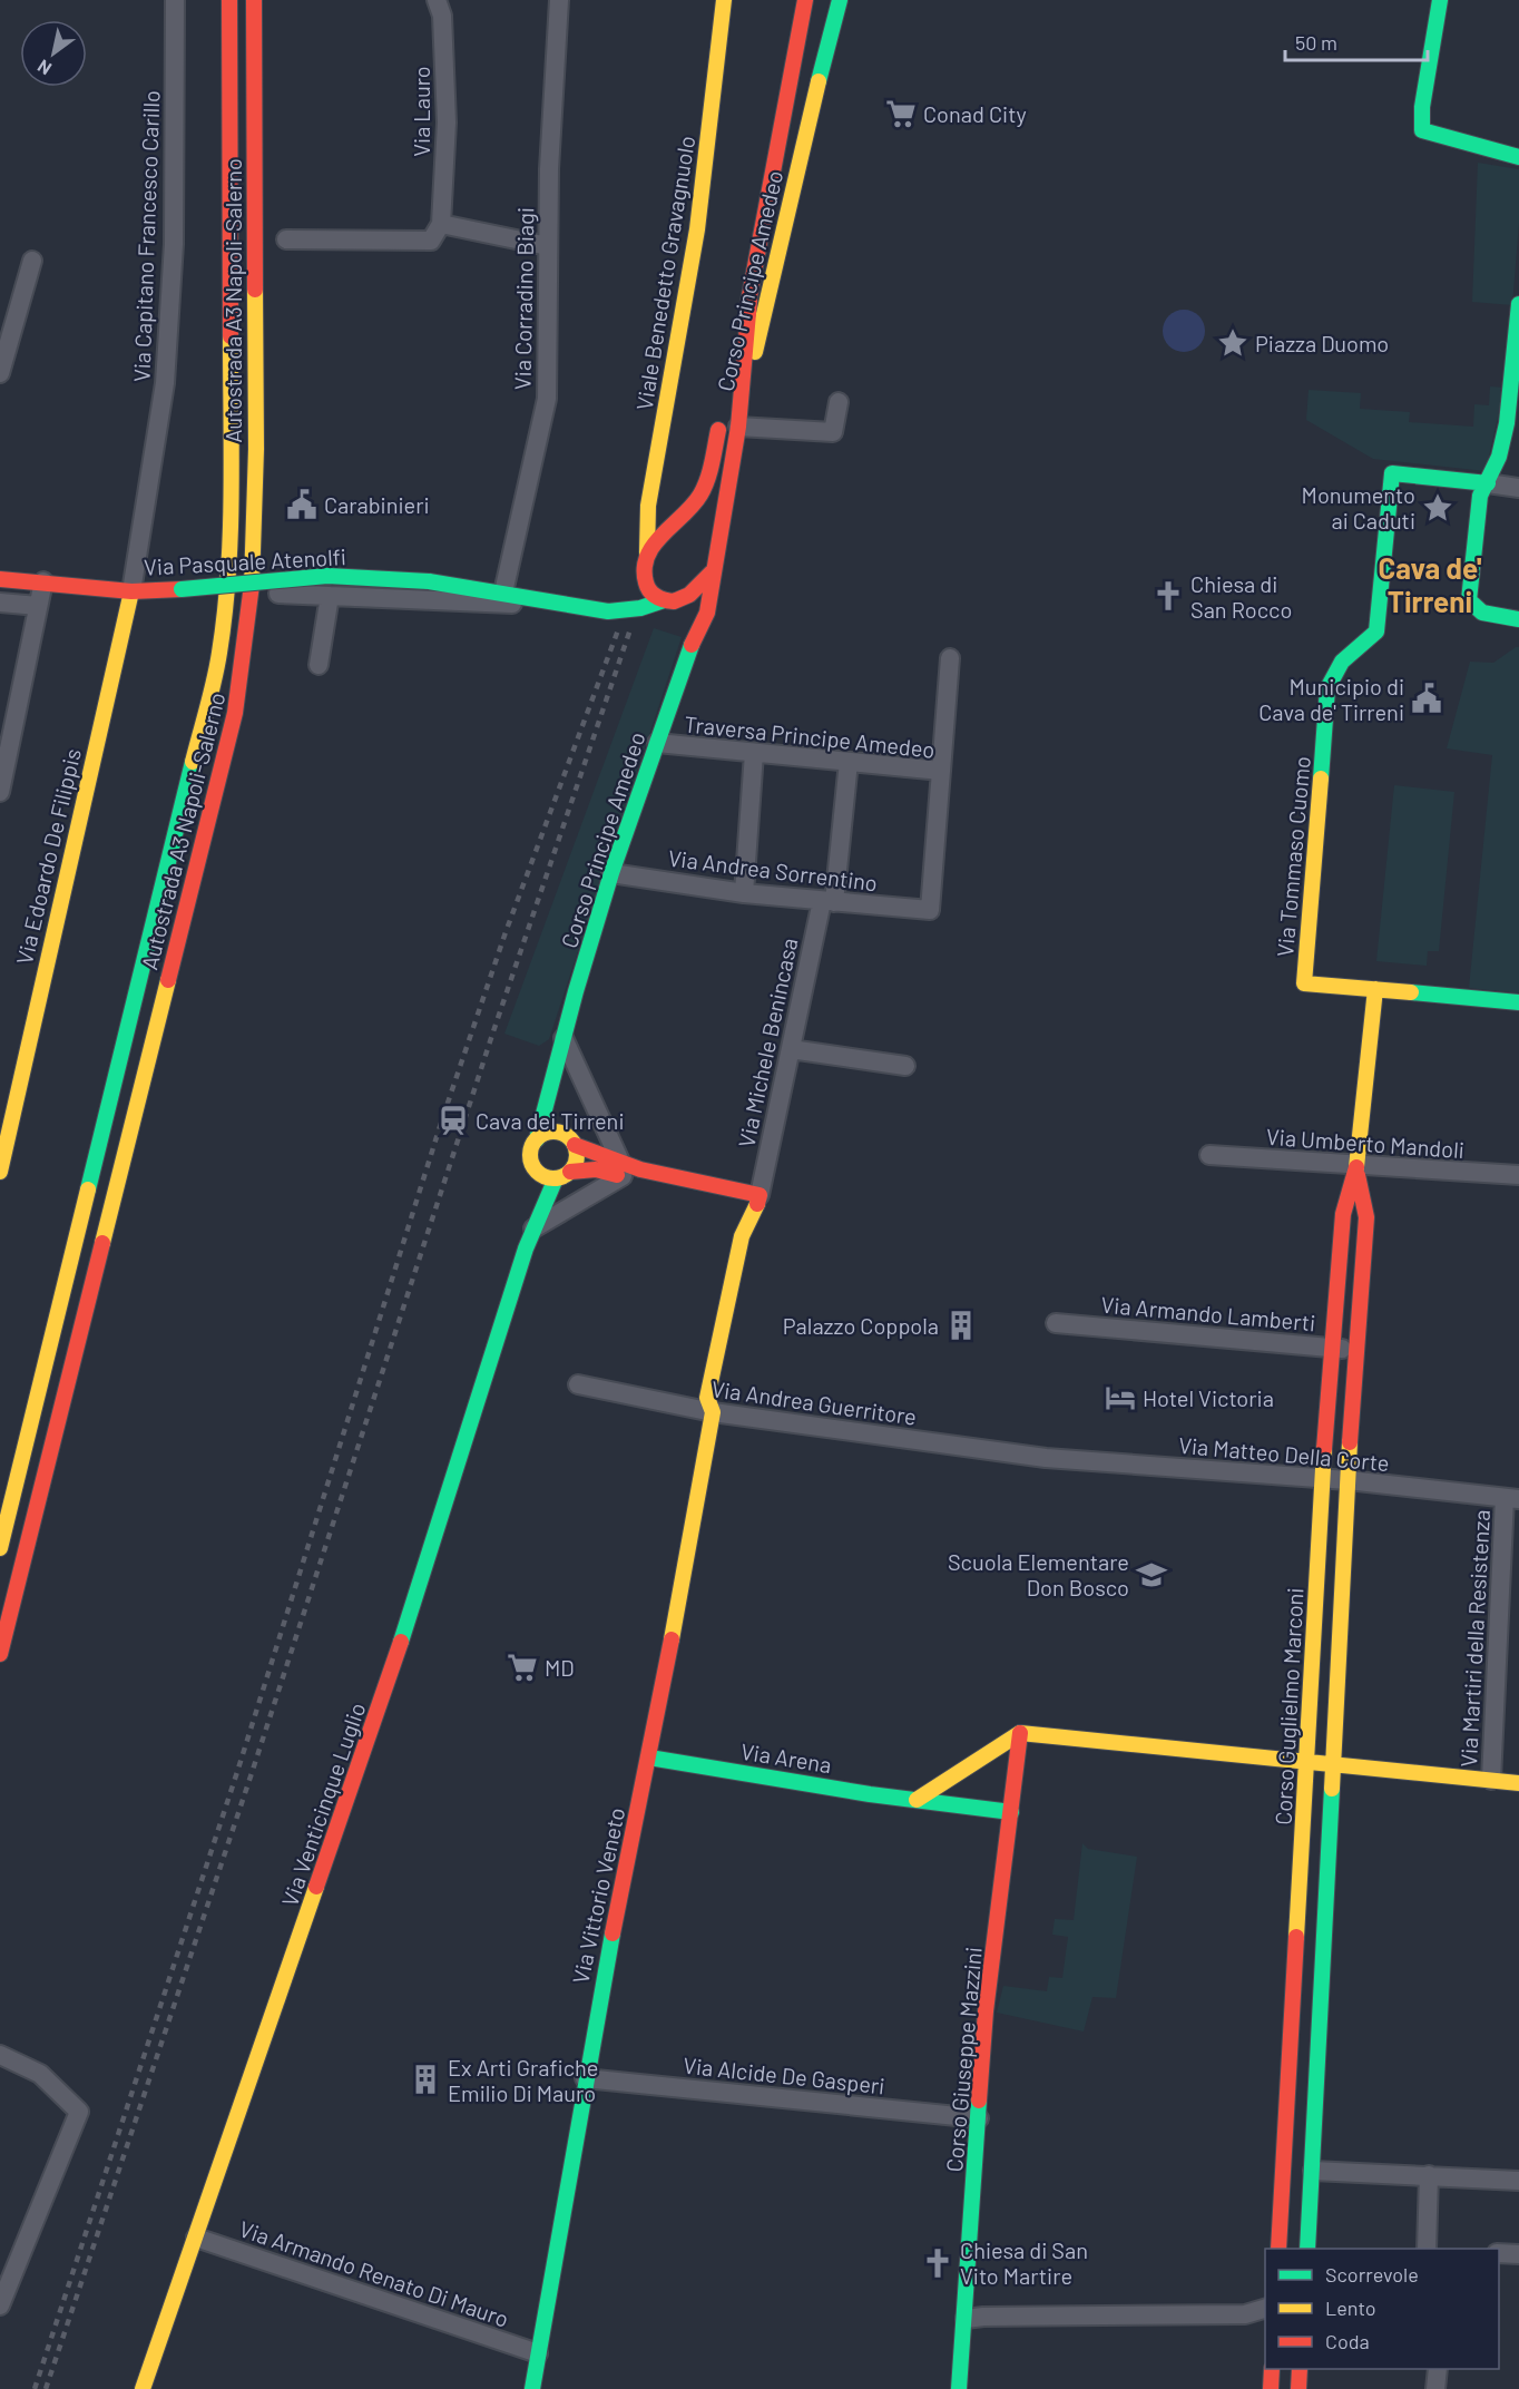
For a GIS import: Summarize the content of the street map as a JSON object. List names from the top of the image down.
{
  "streets": {
    "main road": [
      "Viale Benedetto Gravagnuolo",
      "Corso Principe Amedeo",
      "Autostrada A3 Napoli-Salerno",
      "Via Pasquale Atenolfi",
      "Via Edoardo De Filippis",
      "Via Tommaso Cuomo",
      "Corso Guglielmo Marconi",
      "Via Arena",
      "Via Venticinque Luglio",
      "Via Vittorio Veneto",
      "Corso Giuseppe Mazzini"
    ],
    "street": [
      "Via Lauro",
      "Via Capitano Francesco Carillo",
      "Via Corradino Biagi",
      "Traversa Principe Amedeo",
      "Via Andrea Sorrentino",
      "Via Michele Benincasa",
      "Via Umberto Mandoli",
      "Via Armando Lamberti",
      "Via Andrea Guerritore",
      "Via Matteo Della Corte",
      "Via Martiri della Resistenza",
      "Via Alcide De Gasperi",
      "Via Armando Renato Di Mauro"
    ]
  },
  "crossings": [
    ["Via Capitano Francesco Carillo", "Via Pasquale Atenolfi"],
    ["Via Capitano Francesco Carillo", "Via Edoardo De Filippis"],
    ["Corso Principe Amedeo", "Traversa Principe Amedeo"],
    ["Corso Principe Amedeo", "Via Andrea Sorrentino"],
    ["Corso Principe Amedeo", "Via Venticinque Luglio"],
    ["Via Corradino Biagi", "Via Pasquale Atenolfi"],
    ["Via Pasquale Atenolfi", "Via Edoardo De Filippis"],
    ["Traversa Principe Amedeo", "Via Andrea Sorrentino"],
    ["Traversa Principe Amedeo", "Via Michele Benincasa"],
    ["Via Tommaso Cuomo", "Corso Guglielmo Marconi"],
    ["Via Andrea Sorrentino", "Via Michele Benincasa"],
    ["Via Michele Benincasa", "Via Vittorio Veneto"],
    ["Via Umberto Mandoli", "Corso Guglielmo Marconi"],
    ["Via Armando Lamberti", "Corso Guglielmo Marconi"],
    ["Via Andrea Guerritore", "Via Matteo Della Corte"],
    ["Via Andrea Guerritore", "Via Vittorio Veneto"],
    ["Via Matteo Della Corte", "Via Martiri della Resistenza"],
    ["Via Matteo Della Corte", "Corso Guglielmo Marconi"],
    ["Via Arena", "Via Vittorio Veneto"],
    ["Via Arena", "Corso Giuseppe Mazzini"],
    ["Via Venticinque Luglio", "Via Armando Renato Di Mauro"],
    ["Via Vittorio Veneto", "Via Alcide De Gasperi"],
    ["Via Vittorio Veneto", "Via Armando Renato Di Mauro"],
    ["Corso Giuseppe Mazzini", "Via Alcide De Gasperi"]
  ],
  "districts": ["Cava de' Tirreni"],
  "places": {
    "supermarket": ["Conad City", "MD"],
    "place": ["Piazza Duomo", "Monumento ai Caduti"],
    "public building": ["Carabinieri", "Municipio di Cava de' Tirreni"],
    "church": ["Chiesa di San Rocco", "Chiesa di San Vito Martire"],
    "station": ["Cava dei Tirreni"],
    "building": ["Palazzo Coppola", "Ex Arti Grafiche Emilio Di Mauro"],
    "hotel": ["Hotel Victoria"],
    "school or university": ["Scuola Elementare Don Bosco"]
  },
  "legend": ["Scorrevole", "Lento", "Coda"],
  "scale_bar": "50 m",
  "north": "bottom left"
}
